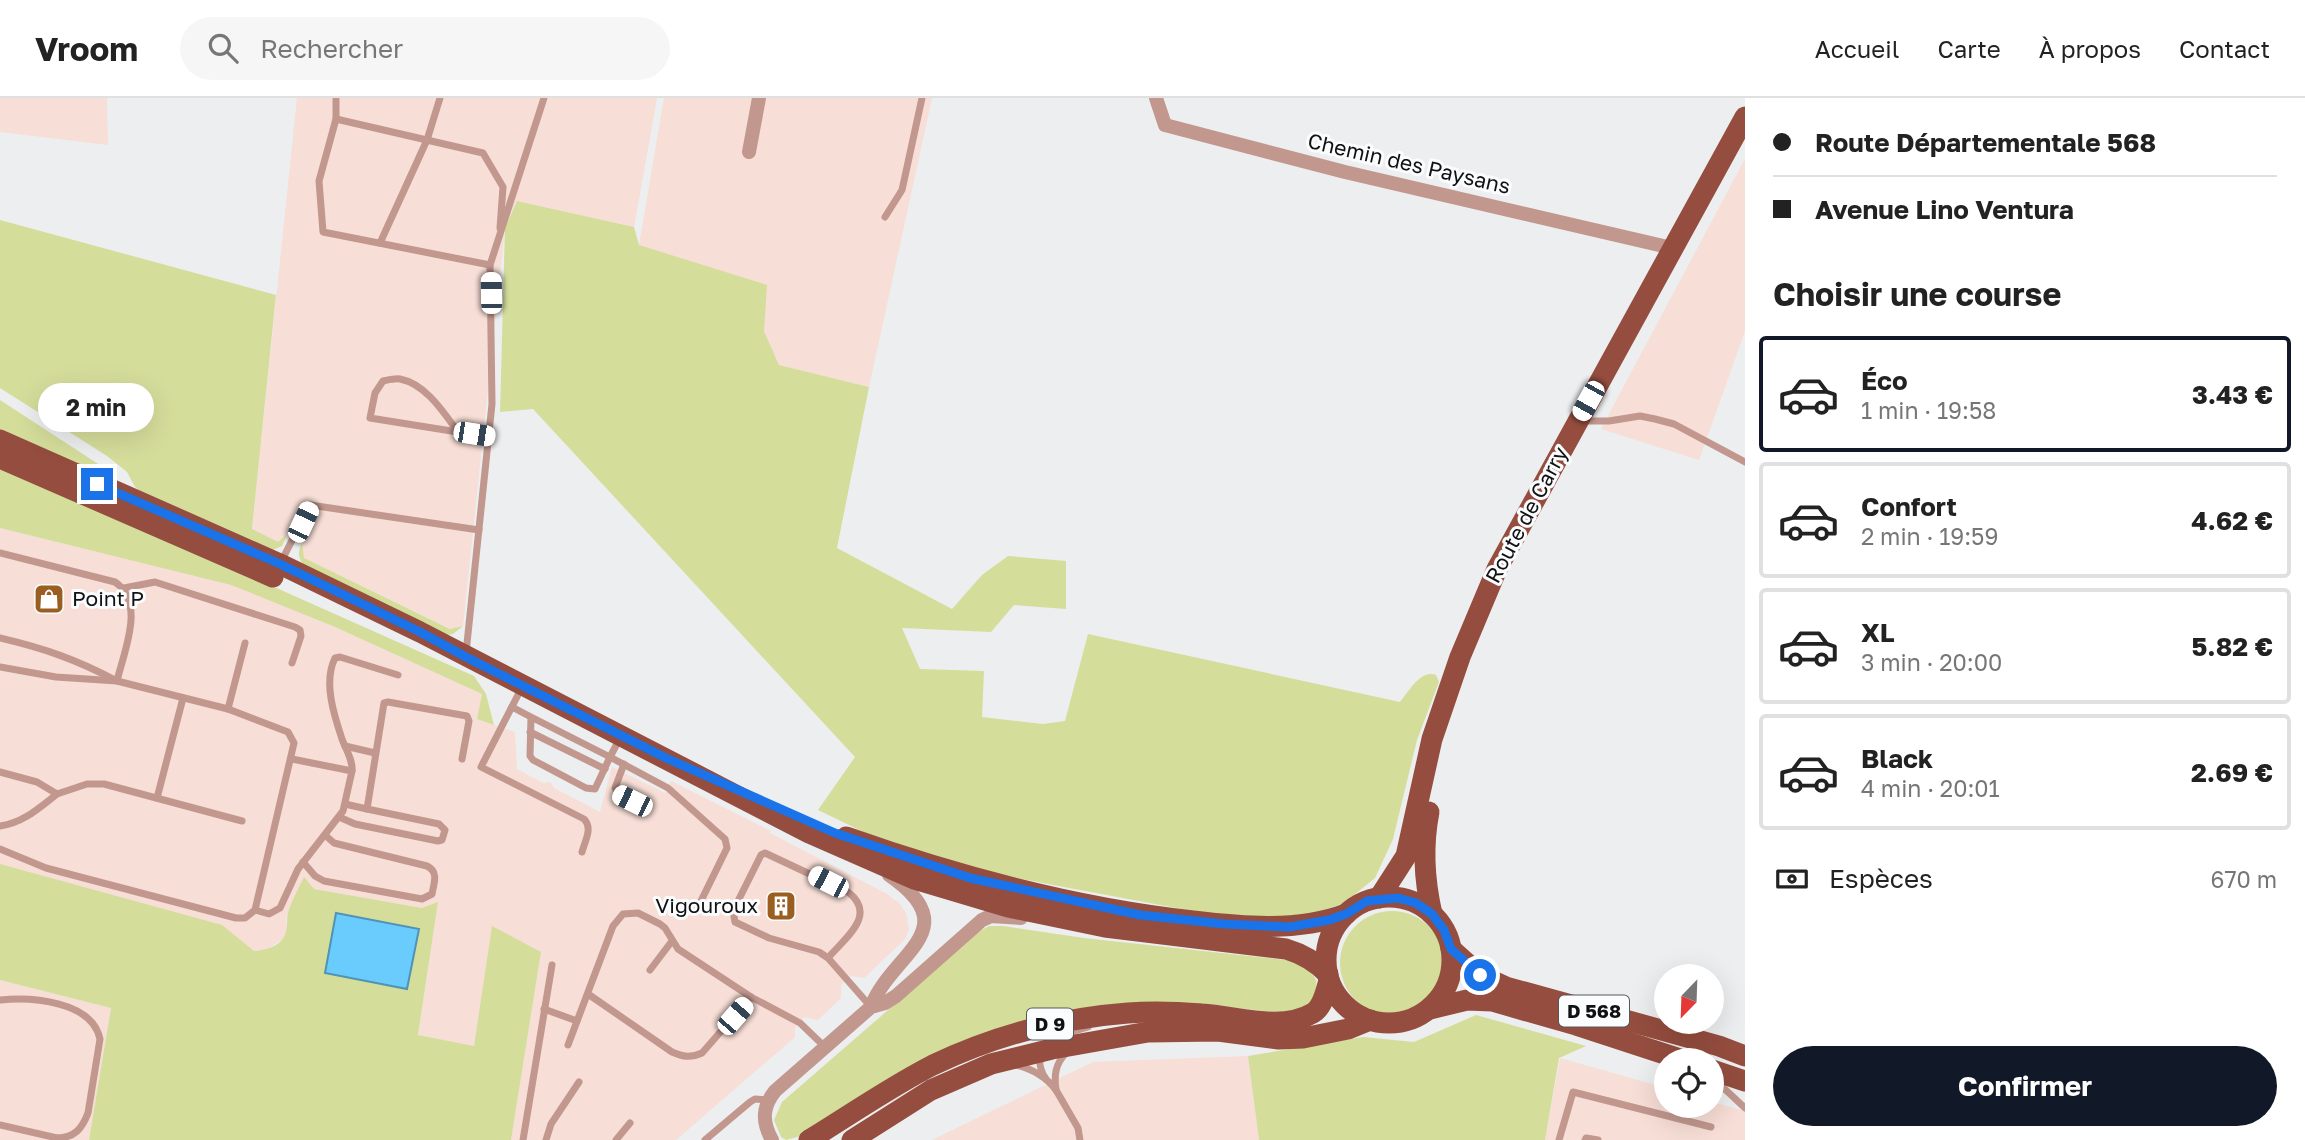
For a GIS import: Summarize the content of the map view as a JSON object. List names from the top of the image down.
{
  "streets": {
    "main road": ["Route de Carry", "D 568", "D 9"],
    "street": ["Chemin des Paysans"]
  },
  "crossings": [
    ["Chemin des Paysans", "Route de Carry"],
    ["Route de Carry", "D 568"],
    ["Route de Carry", "D 9"],
    ["D 568", "D 9"]
  ],
  "places": {
    "shop": ["Point P"],
    "building": ["Vigouroux"]
  },
  "north": "bottom left",
  "page": {
    "header": "Vroom",
    "search": "Rechercher",
    "nav": [
      "Accueil",
      "Carte",
      "À propos",
      "Contact"
    ],
    "banner": ["Route Départementale 568", "Avenue Lino Ventura"],
    "heading": "Choisir une course",
    "list": [
      {
        "name": "Éco",
        "note": "1 min · 19:58",
        "value": "3.43 €"
      },
      {
        "name": "Confort",
        "note": "2 min · 19:59",
        "value": "4.62 €"
      },
      {
        "name": "XL",
        "note": "3 min · 20:00",
        "value": "5.82 €"
      },
      {
        "name": "Black",
        "note": "4 min · 20:01",
        "value": "2.69 €"
      }
    ],
    "bubble": "2 min",
    "pay": ["Espèces", "670 m"],
    "buttons": "Confirmer"
  }
}
